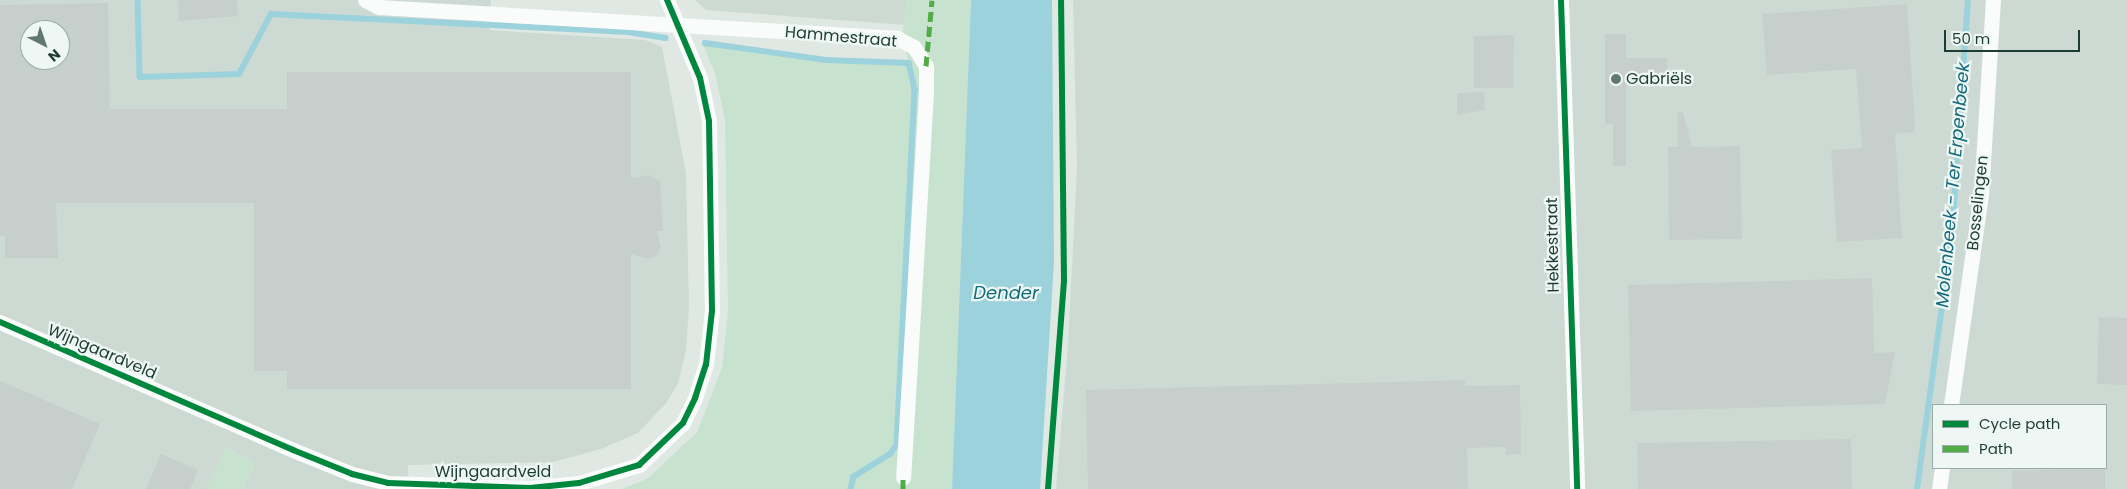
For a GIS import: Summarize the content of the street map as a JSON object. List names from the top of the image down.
{
  "streets": {
    "street": [
      "Hammestraat",
      "Bosselingen",
      "Hekkestraat",
      "Wijngaardveld"
    ]
  },
  "crossings": [
    ["Hammestraat", "Wijngaardveld"]
  ],
  "water": ["Molenbeek - Ter Erpenbeek", "Dender"],
  "places": ["Gabriëls"],
  "legend": ["Cycle path", "Path"],
  "scale_bar": "50 m",
  "north": "bottom right"
}
